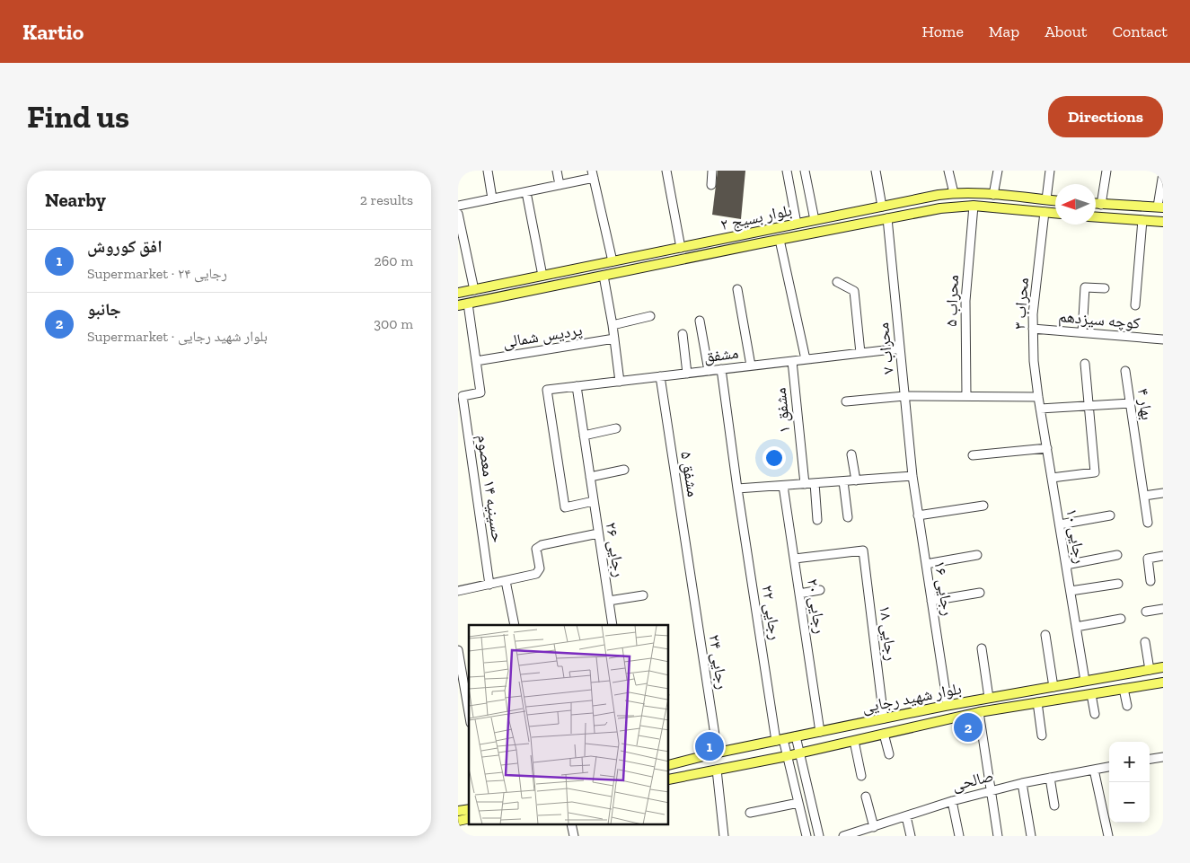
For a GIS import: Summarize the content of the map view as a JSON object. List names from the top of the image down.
{
  "streets": {
    "main road": ["بلوار بسیج ۲", "بلوار شهید رجایی"],
    "street": [
      "محراب ۵",
      "محراب ۳",
      "کوچه سیزدهم",
      "پردیس شمالی",
      "محراب ۷",
      "مشفق",
      "بهار ۴",
      "مشفق ۱",
      "مشفق ۵",
      "حسینیه ۱۴ معصوم",
      "رجایی ۱۰",
      "رجایی ۲۶",
      "رجایی ۱۶",
      "رجایی ۲۰",
      "رجایی ۲۲",
      "رجایی ۱۸",
      "رجایی ۲۴",
      "صالحی"
    ]
  },
  "crossings": [
    ["بلوار بسیج ۲", "محراب ۵"],
    ["بلوار بسیج ۲", "محراب ۳"],
    ["بلوار بسیج ۲", "محراب ۷"],
    ["محراب ۳", "کوچه سیزدهم"],
    ["محراب ۳", "رجایی ۱۰"],
    ["پردیس شمالی", "حسینیه ۱۴ معصوم"],
    ["محراب ۷", "مشفق"],
    ["محراب ۷", "رجایی ۱۶"],
    ["مشفق", "مشفق ۱"],
    ["مشفق", "مشفق ۵"],
    ["مشفق", "رجایی ۲۶"],
    ["مشفق", "رجایی ۲۲"],
    ["مشفق ۵", "رجایی ۲۴"],
    ["رجایی ۱۰", "بلوار شهید رجایی"],
    ["رجایی ۱۶", "بلوار شهید رجایی"],
    ["رجایی ۲۰", "رجایی ۱۸"],
    ["رجایی ۲۰", "بلوار شهید رجایی"],
    ["رجایی ۲۲", "بلوار شهید رجایی"],
    ["رجایی ۱۸", "بلوار شهید رجایی"],
    ["رجایی ۲۴", "بلوار شهید رجایی"]
  ],
  "north": "left",
  "page": {
    "header": "Kartio",
    "nav": [
      "Home",
      "Map",
      "About",
      "Contact"
    ],
    "buttons": "Directions",
    "title": "Find us",
    "heading": ["Nearby", "2 results"],
    "list": [
      {
        "mark": "1",
        "name": "افق کوروش",
        "note": "Supermarket · رجایی ۲۴",
        "value": "260 m"
      },
      {
        "mark": "2",
        "name": "جانبو",
        "note": "Supermarket · بلوار شهید رجایی",
        "value": "300 m"
      }
    ],
    "pins": ["2", "1"],
    "map_buttons": ["+", "−"]
  }
}
